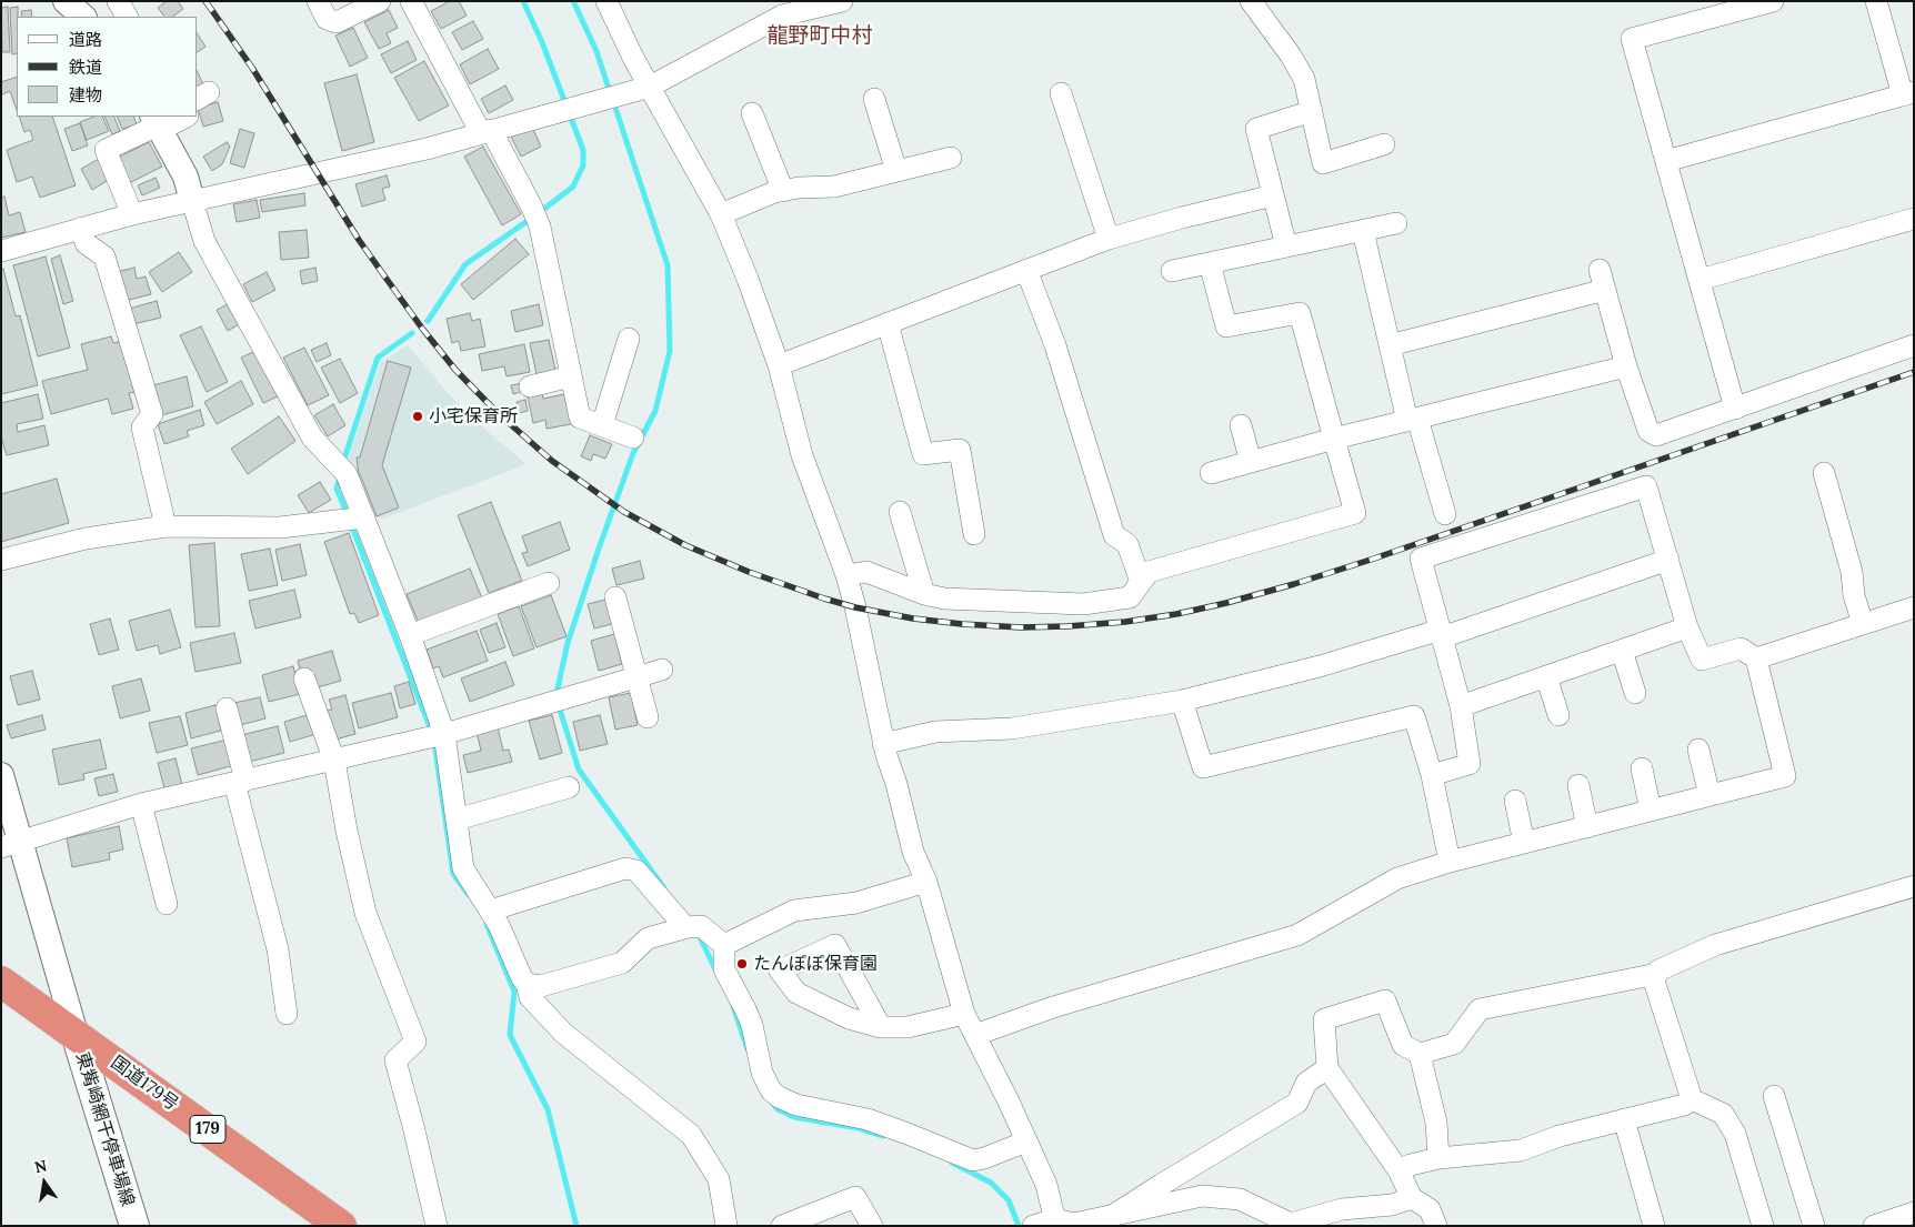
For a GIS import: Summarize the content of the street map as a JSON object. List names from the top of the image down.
{
  "streets": {
    "highway": ["国道179号", "179"],
    "main road": ["東觜崎網干停車場線"]
  },
  "crossings": [
    ["国道179号", "東觜崎網干停車場線"]
  ],
  "districts": ["龍野町中村"],
  "places": ["小宅保育所", "たんぽぽ保育園"],
  "legend": ["道路", "鉄道", "建物"],
  "north": "top"
}
